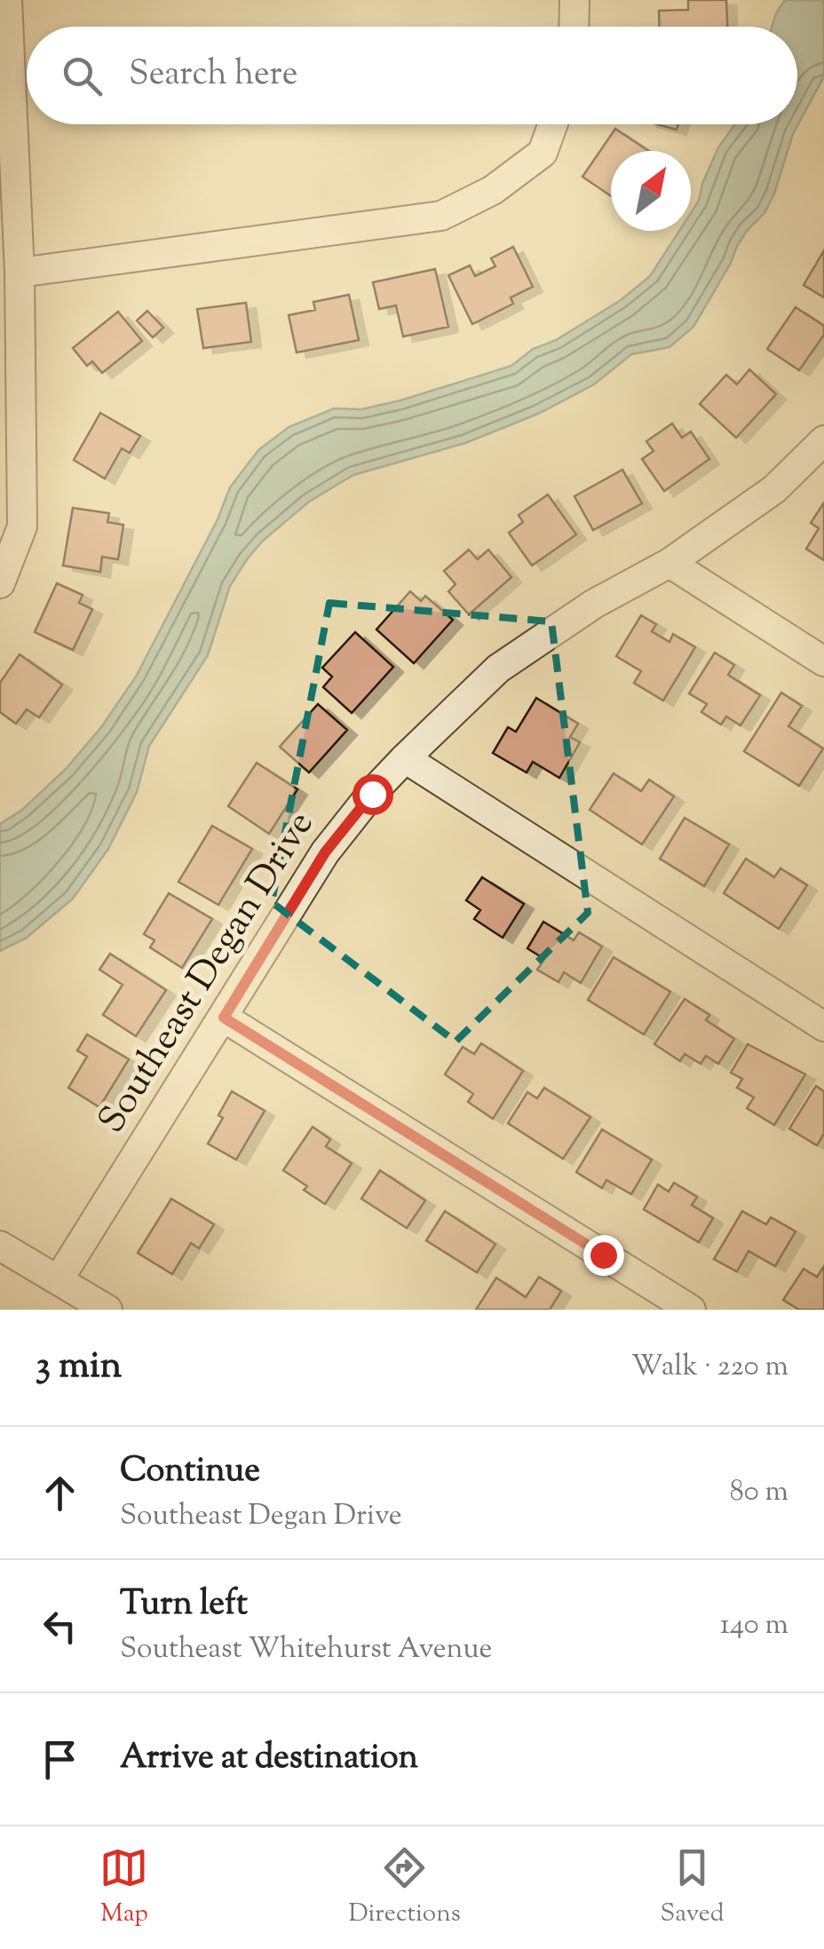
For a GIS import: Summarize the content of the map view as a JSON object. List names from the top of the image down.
{
  "streets": {
    "street": ["Southeast Degan Drive"]
  },
  "north": "top right",
  "page": {
    "search": "Search here",
    "heading": ["3 min", "Walk · 220 m"],
    "list": [
      ["Continue", "Southeast Degan Drive", "80 m"],
      ["Turn left", "Southeast Whitehurst Avenue", "140 m"],
      "Arrive at destination"
    ],
    "nav": ["Map", "Directions", "Saved"]
  }
}
